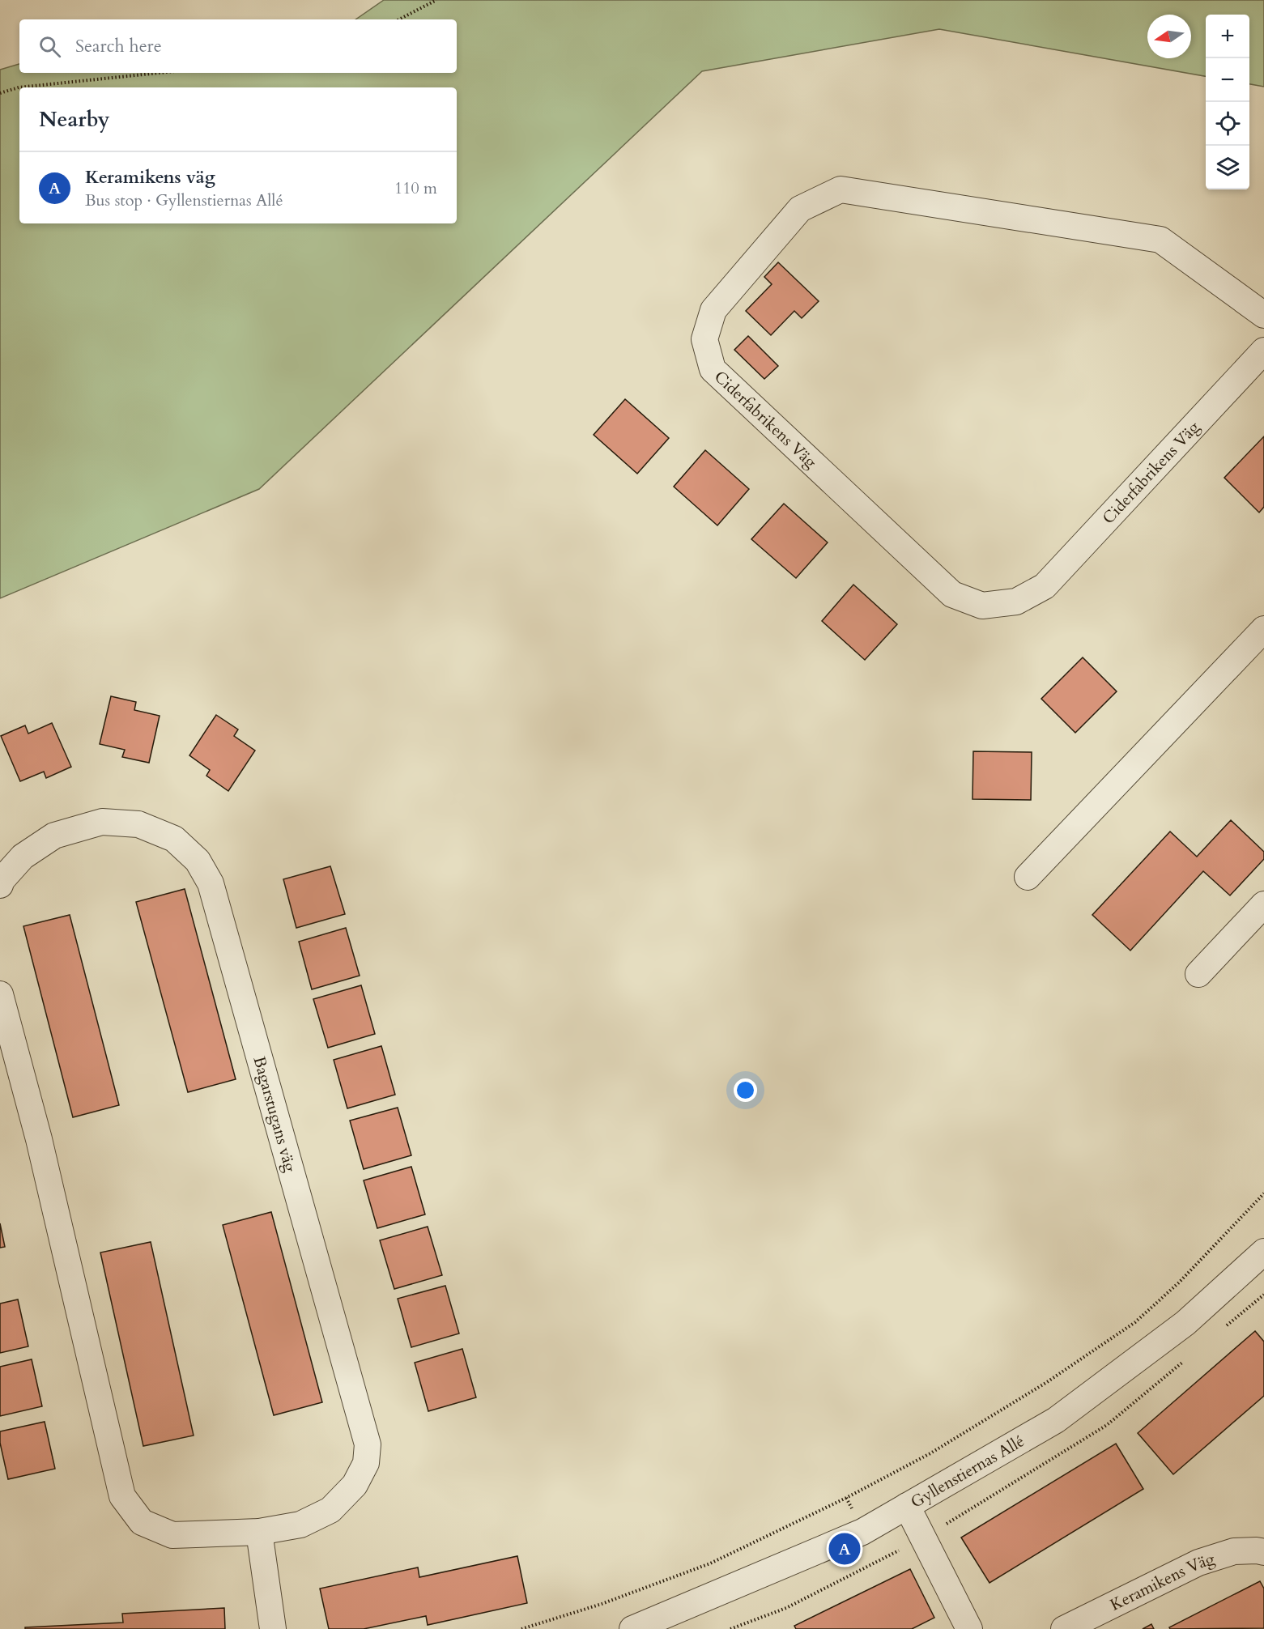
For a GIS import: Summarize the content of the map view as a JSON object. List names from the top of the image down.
{
  "streets": {
    "street": [
      "Ciderfabrikens Väg",
      "Bagarstugans väg",
      "Gyllenstiernas Allé",
      "Keramikens Väg"
    ]
  },
  "north": "left",
  "page": {
    "map_buttons": ["+", "−"],
    "search": "Search here",
    "heading": "Nearby",
    "list": [
      {
        "mark": "A",
        "name": "Keramikens väg",
        "note": "Bus stop · Gyllenstiernas Allé",
        "value": "110 m"
      }
    ],
    "pins": "A"
  }
}
